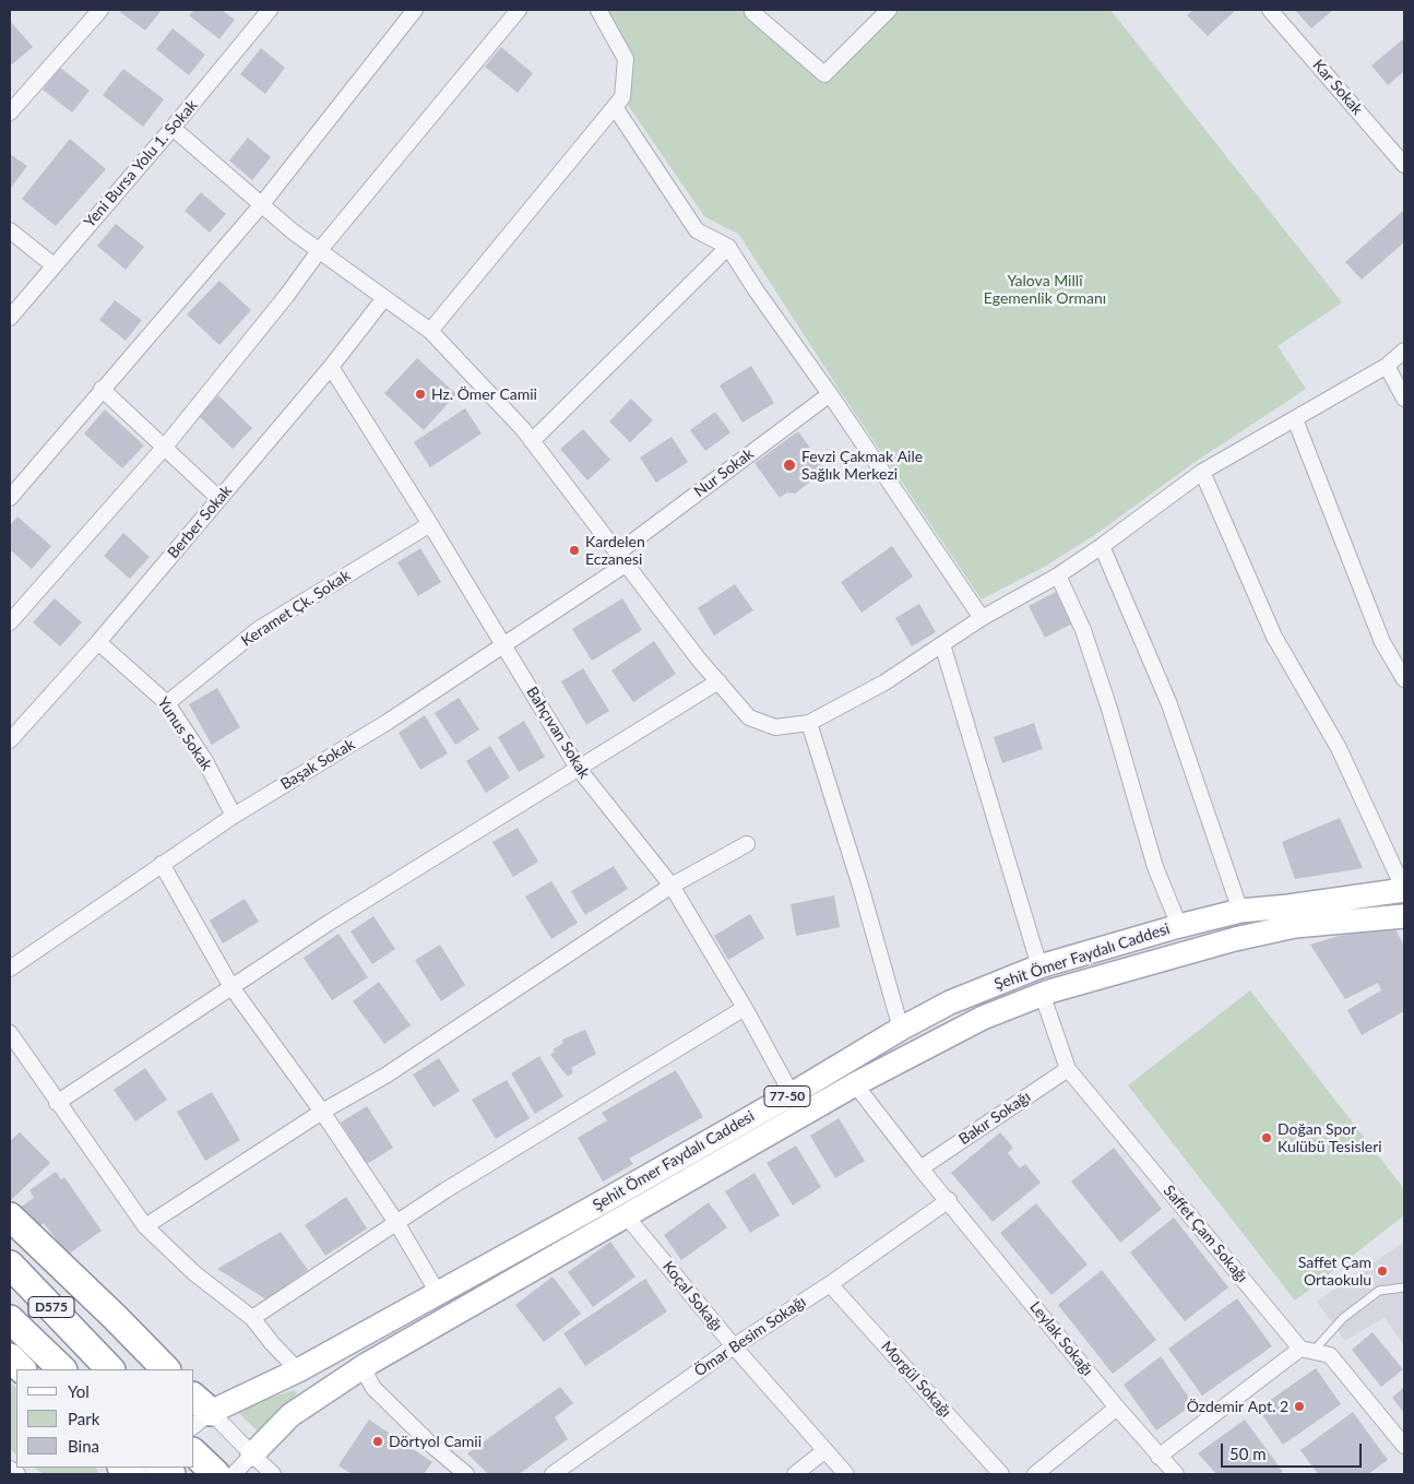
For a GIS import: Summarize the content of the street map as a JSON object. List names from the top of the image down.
{
  "streets": {
    "highway": ["D575"],
    "main road": ["Şehit Ömer Faydalı Caddesi", "77-50"],
    "street": [
      "Kar Sokak",
      "Yeni Bursa Yolu 1. Sokak",
      "Nur Sokak",
      "Berber Sokak",
      "Keramet Çk. Sokak",
      "Bahçıvan Sokak",
      "Yunus Sokak",
      "Başak Sokak",
      "Bakır Sokağı",
      "Saffet Çam Sokağı",
      "Koçal Sokağı",
      "Ömar Besim Sokağı",
      "Leylak Sokağı",
      "Morgül Sokağı"
    ]
  },
  "crossings": [
    ["Nur Sokak", "Başak Sokak"],
    ["Berber Sokak", "Bahçıvan Sokak"],
    ["Berber Sokak", "Yunus Sokak"],
    ["Keramet Çk. Sokak", "Bahçıvan Sokak"],
    ["Keramet Çk. Sokak", "Yunus Sokak"],
    ["Bahçıvan Sokak", "Başak Sokak"],
    ["Bahçıvan Sokak", "Şehit Ömer Faydalı Caddesi"],
    ["Yunus Sokak", "Başak Sokak"],
    ["Şehit Ömer Faydalı Caddesi", "Saffet Çam Sokağı"],
    ["Şehit Ömer Faydalı Caddesi", "Koçal Sokağı"],
    ["Şehit Ömer Faydalı Caddesi", "Leylak Sokağı"],
    ["Bakır Sokağı", "Saffet Çam Sokağı"],
    ["Bakır Sokağı", "Leylak Sokağı"],
    ["Koçal Sokağı", "Ömar Besim Sokağı"],
    ["Ömar Besim Sokağı", "Leylak Sokağı"],
    ["Ömar Besim Sokağı", "Morgül Sokağı"]
  ],
  "parks": ["Yalova Millî Egemenlik Ormanı"],
  "places": [
    "Hz. Ömer Camii",
    "Fevzi Çakmak Aile Sağlık Merkezi",
    "Kardelen Eczanesi",
    "Doğan Spor Kulübü Tesisleri",
    "Saffet Çam Ortaokulu",
    "Özdemir Apt. 2",
    "Dörtyol Camii"
  ],
  "legend": ["Yol", "Park", "Bina"],
  "scale_bar": "50 m"
}
